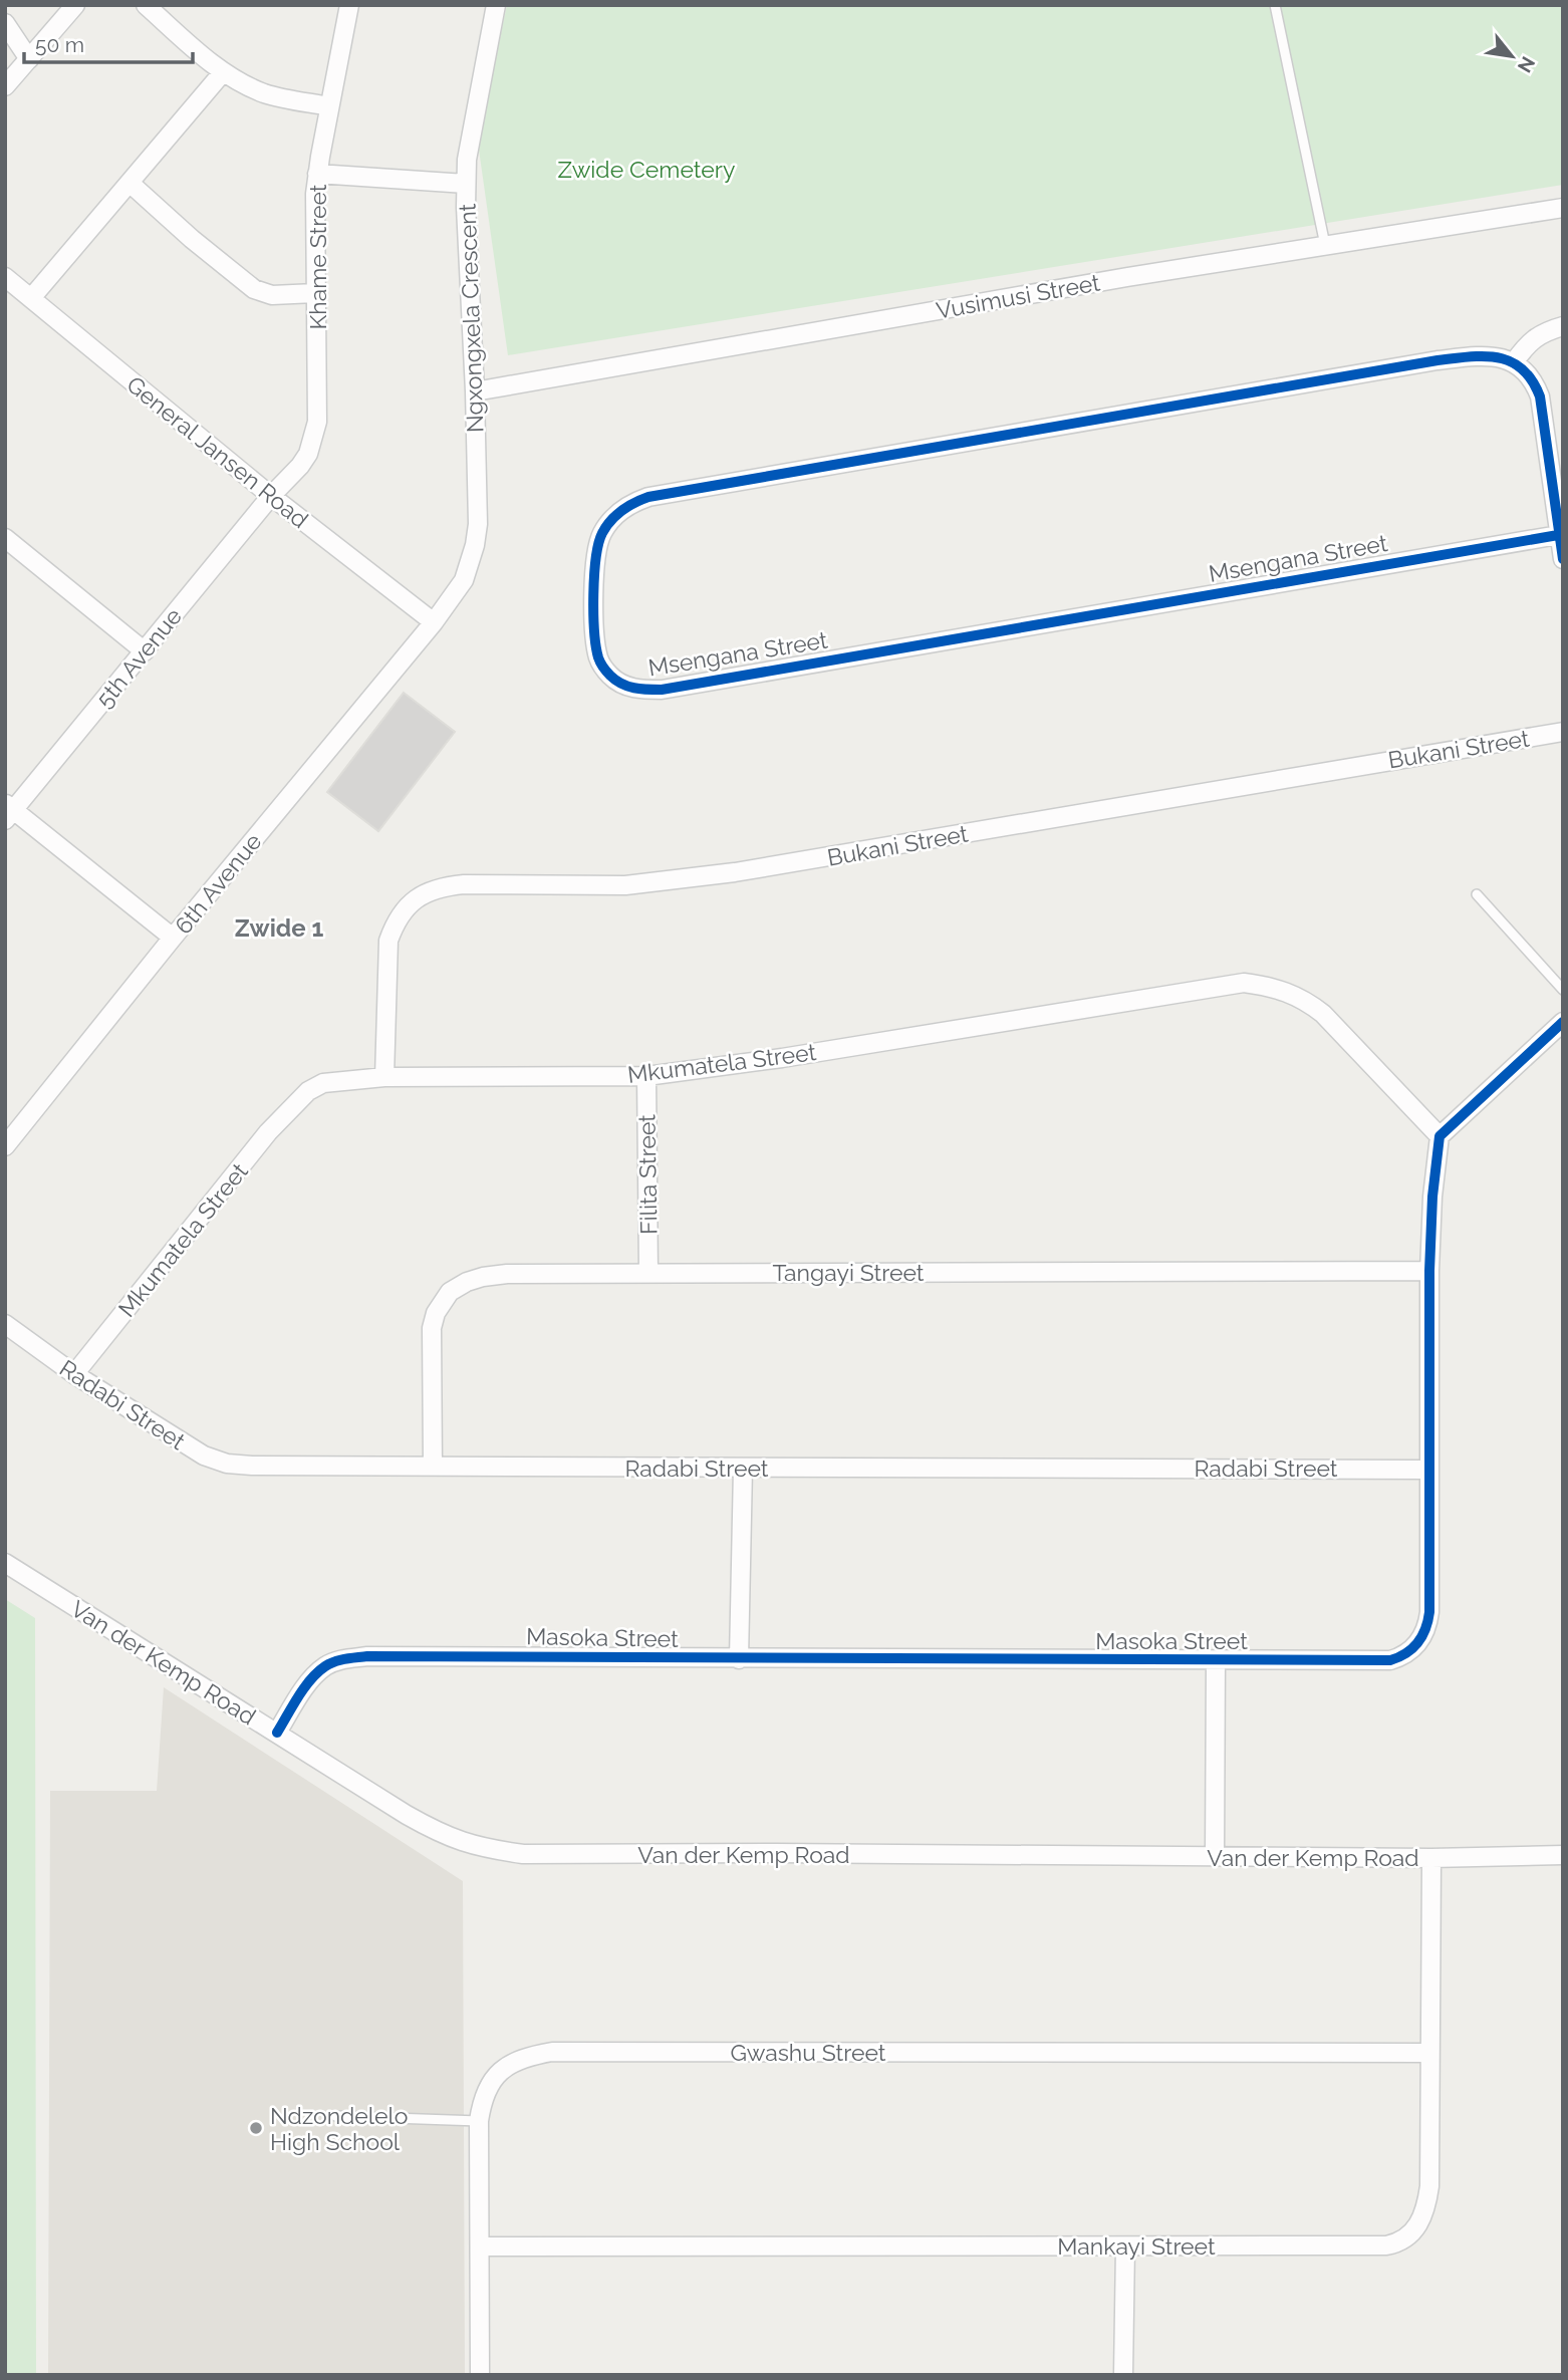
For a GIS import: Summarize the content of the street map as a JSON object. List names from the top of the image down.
{
  "streets": {
    "street": [
      "Khame Street",
      "Vusimusi Street",
      "Ngxongxela Crescent",
      "General Jansen Road",
      "Msengana Street",
      "5th Avenue",
      "Bukani Street",
      "6th Avenue",
      "Mkumatela Street",
      "Filita Street",
      "Tangayi Street",
      "Radabi Street",
      "Masoka Street",
      "Van der Kemp Road",
      "Gwashu Street",
      "Mankayi Street"
    ]
  },
  "crossings": [
    ["Khame Street", "General Jansen Road"],
    ["Khame Street", "5th Avenue"],
    ["Vusimusi Street", "Ngxongxela Crescent"],
    ["Ngxongxela Crescent", "General Jansen Road"],
    ["Ngxongxela Crescent", "6th Avenue"],
    ["General Jansen Road", "5th Avenue"],
    ["General Jansen Road", "6th Avenue"],
    ["Bukani Street", "Mkumatela Street"],
    ["Mkumatela Street", "Filita Street"],
    ["Mkumatela Street", "Radabi Street"],
    ["Mkumatela Street", "Masoka Street"],
    ["Filita Street", "Tangayi Street"],
    ["Tangayi Street", "Radabi Street"],
    ["Tangayi Street", "Masoka Street"],
    ["Radabi Street", "Masoka Street"],
    ["Masoka Street", "Van der Kemp Road"],
    ["Van der Kemp Road", "Mankayi Street"],
    ["Gwashu Street", "Mankayi Street"]
  ],
  "districts": ["Zwide 1"],
  "parks": ["Zwide Cemetery"],
  "places": ["Ndzondelelo High School"],
  "scale_bar": "50 m",
  "north": "bottom right"
}
